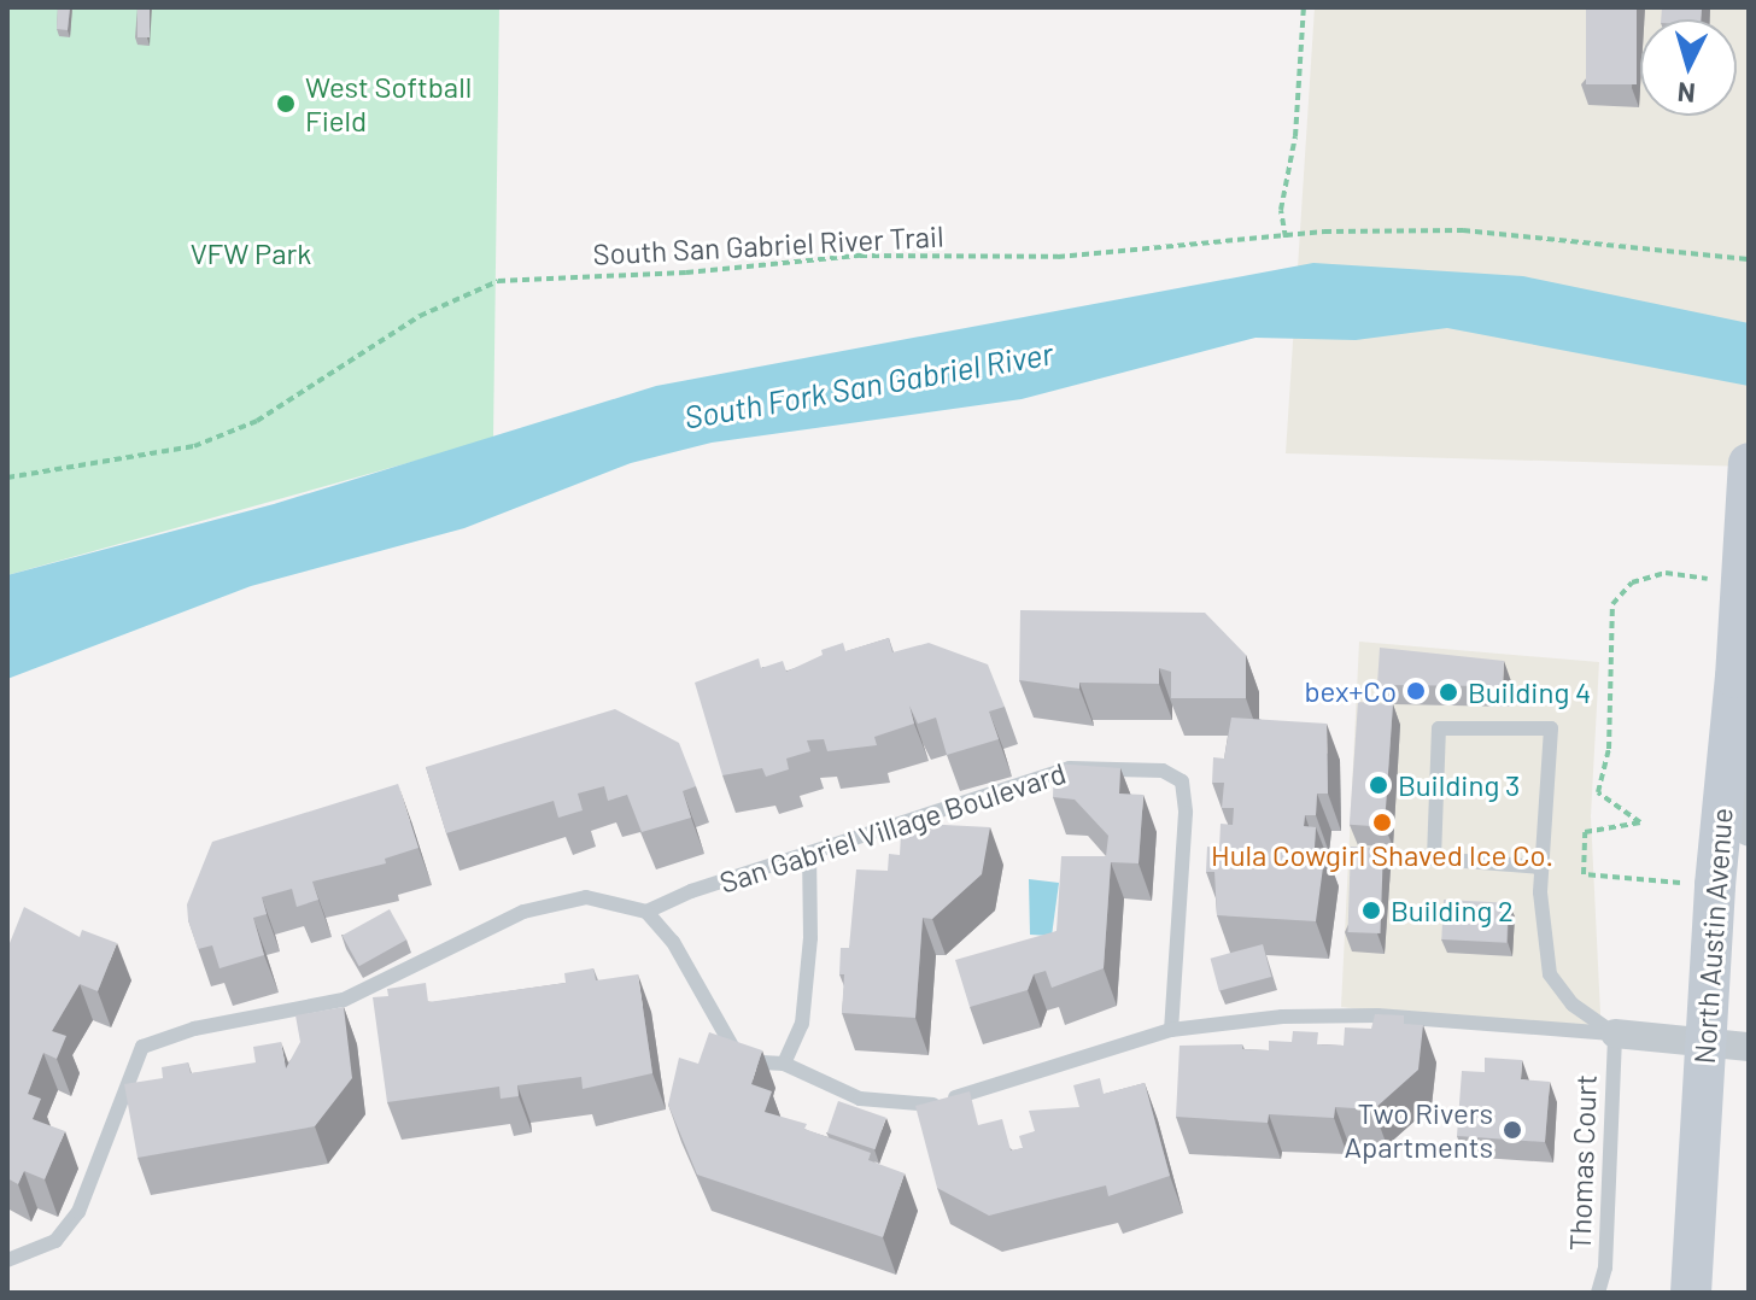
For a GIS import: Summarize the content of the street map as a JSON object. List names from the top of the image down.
{
  "streets": {
    "main road": ["North Austin Avenue"],
    "lane": ["San Gabriel Village Boulevard", "Thomas Court"],
    "path": ["South San Gabriel River Trail"]
  },
  "water": ["South Fork San Gabriel River"],
  "parks": ["VFW Park"],
  "places": [
    "West Softball Field",
    "bex+Co",
    "Building 4",
    "Building 3",
    "Hula Cowgirl Shaved Ice Co.",
    "Building 2",
    "Two Rivers Apartments"
  ],
  "north": "bottom"
}
